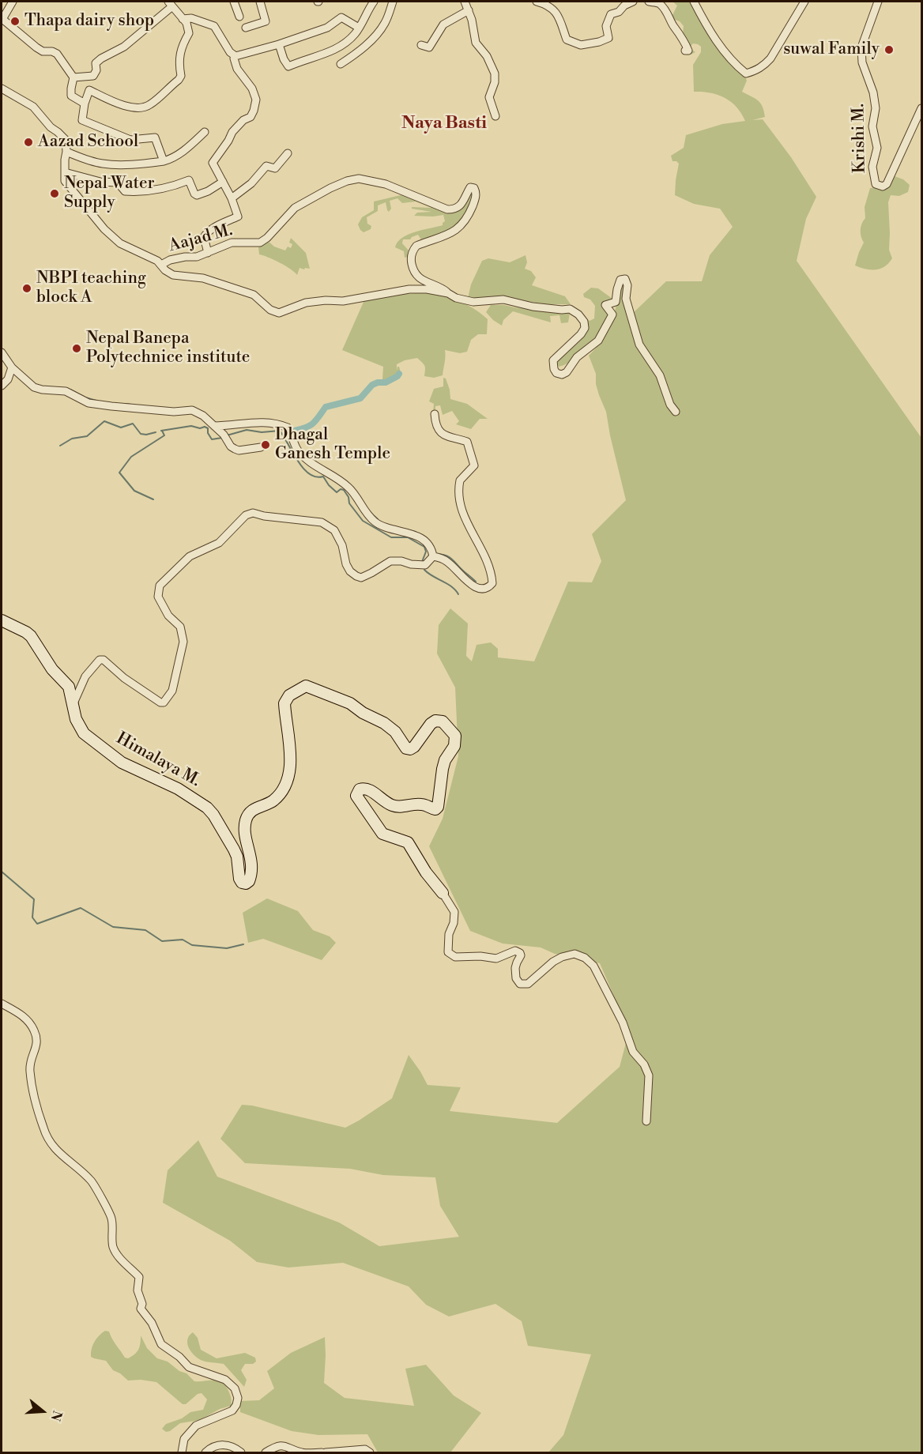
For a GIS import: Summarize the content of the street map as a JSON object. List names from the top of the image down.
{
  "streets": {
    "street": ["Krishi M.", "Aajad M.", "Himalaya M."]
  },
  "districts": ["Naya Basti"],
  "places": [
    "Thapa dairy shop",
    "suwal Family",
    "Aazad School",
    "Nepal Water Supply",
    "NBPI teaching block A",
    "Nepal Banepa Polytechnice institute",
    "Dhagal Ganesh Temple"
  ],
  "north": "right"
}
